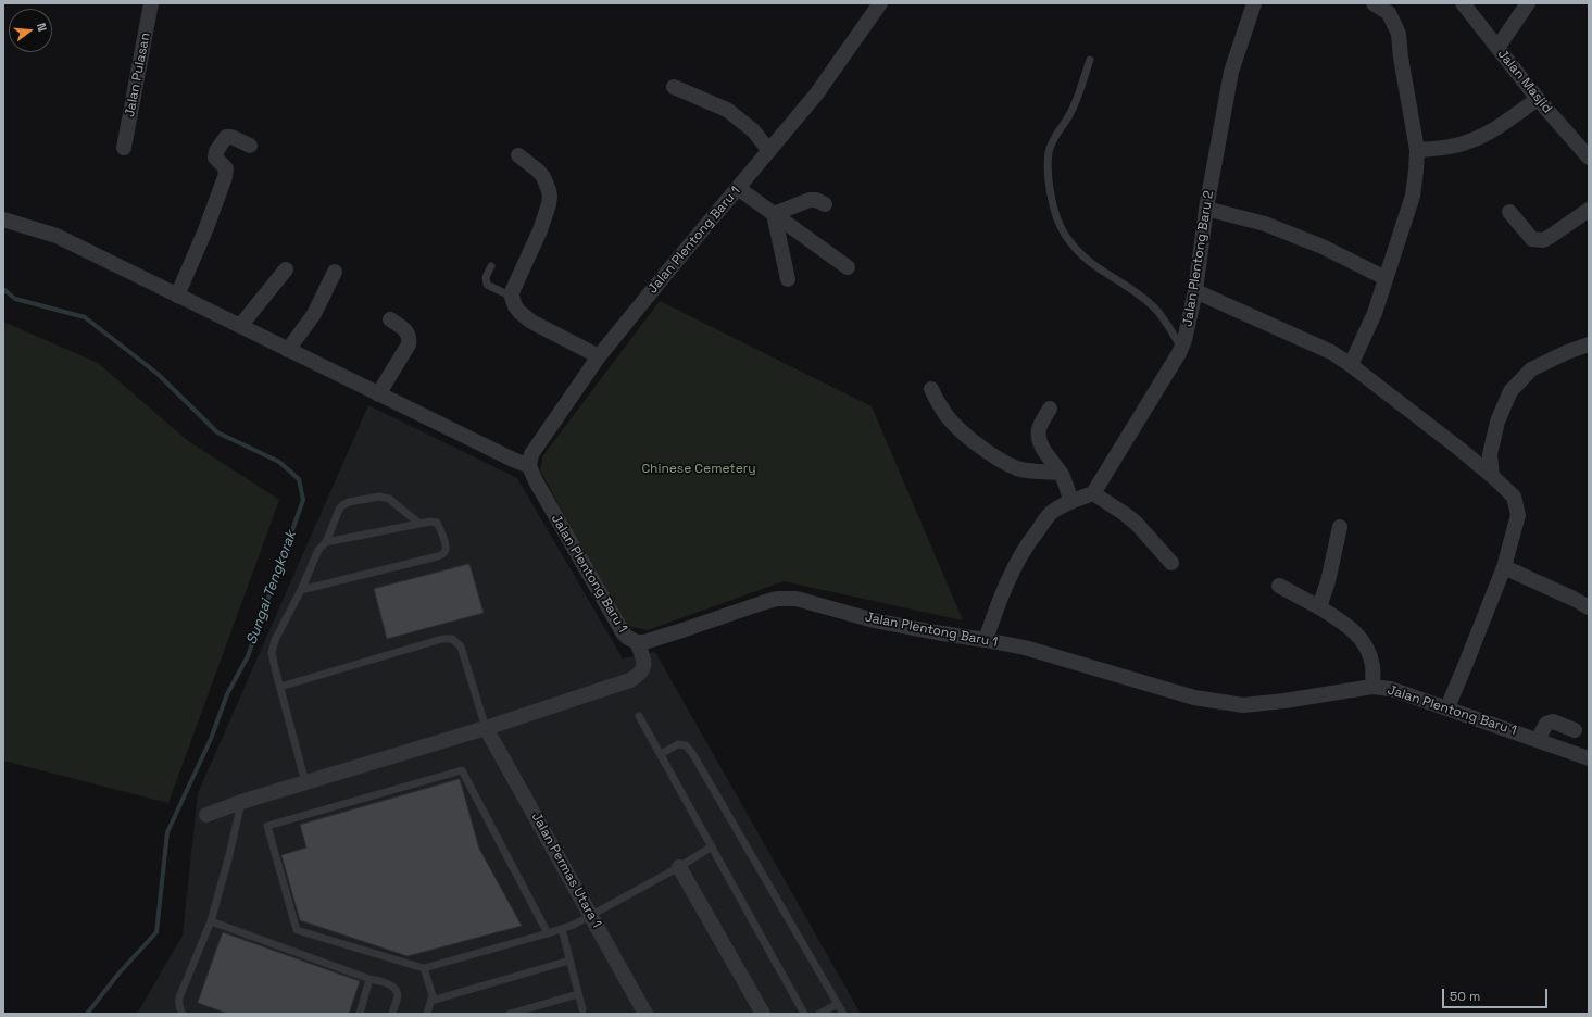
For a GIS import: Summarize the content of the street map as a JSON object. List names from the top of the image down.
{
  "streets": {
    "street": [
      "Jalan Pulasan",
      "Jalan Masjid",
      "Jalan Plentong Baru 1",
      "Jalan Plentong Baru 2",
      "Jalan Permas Utara 1"
    ]
  },
  "water": ["Sungai Tengkorak"],
  "parks": ["Chinese Cemetery"],
  "scale_bar": "50 m",
  "north": "right"
}
